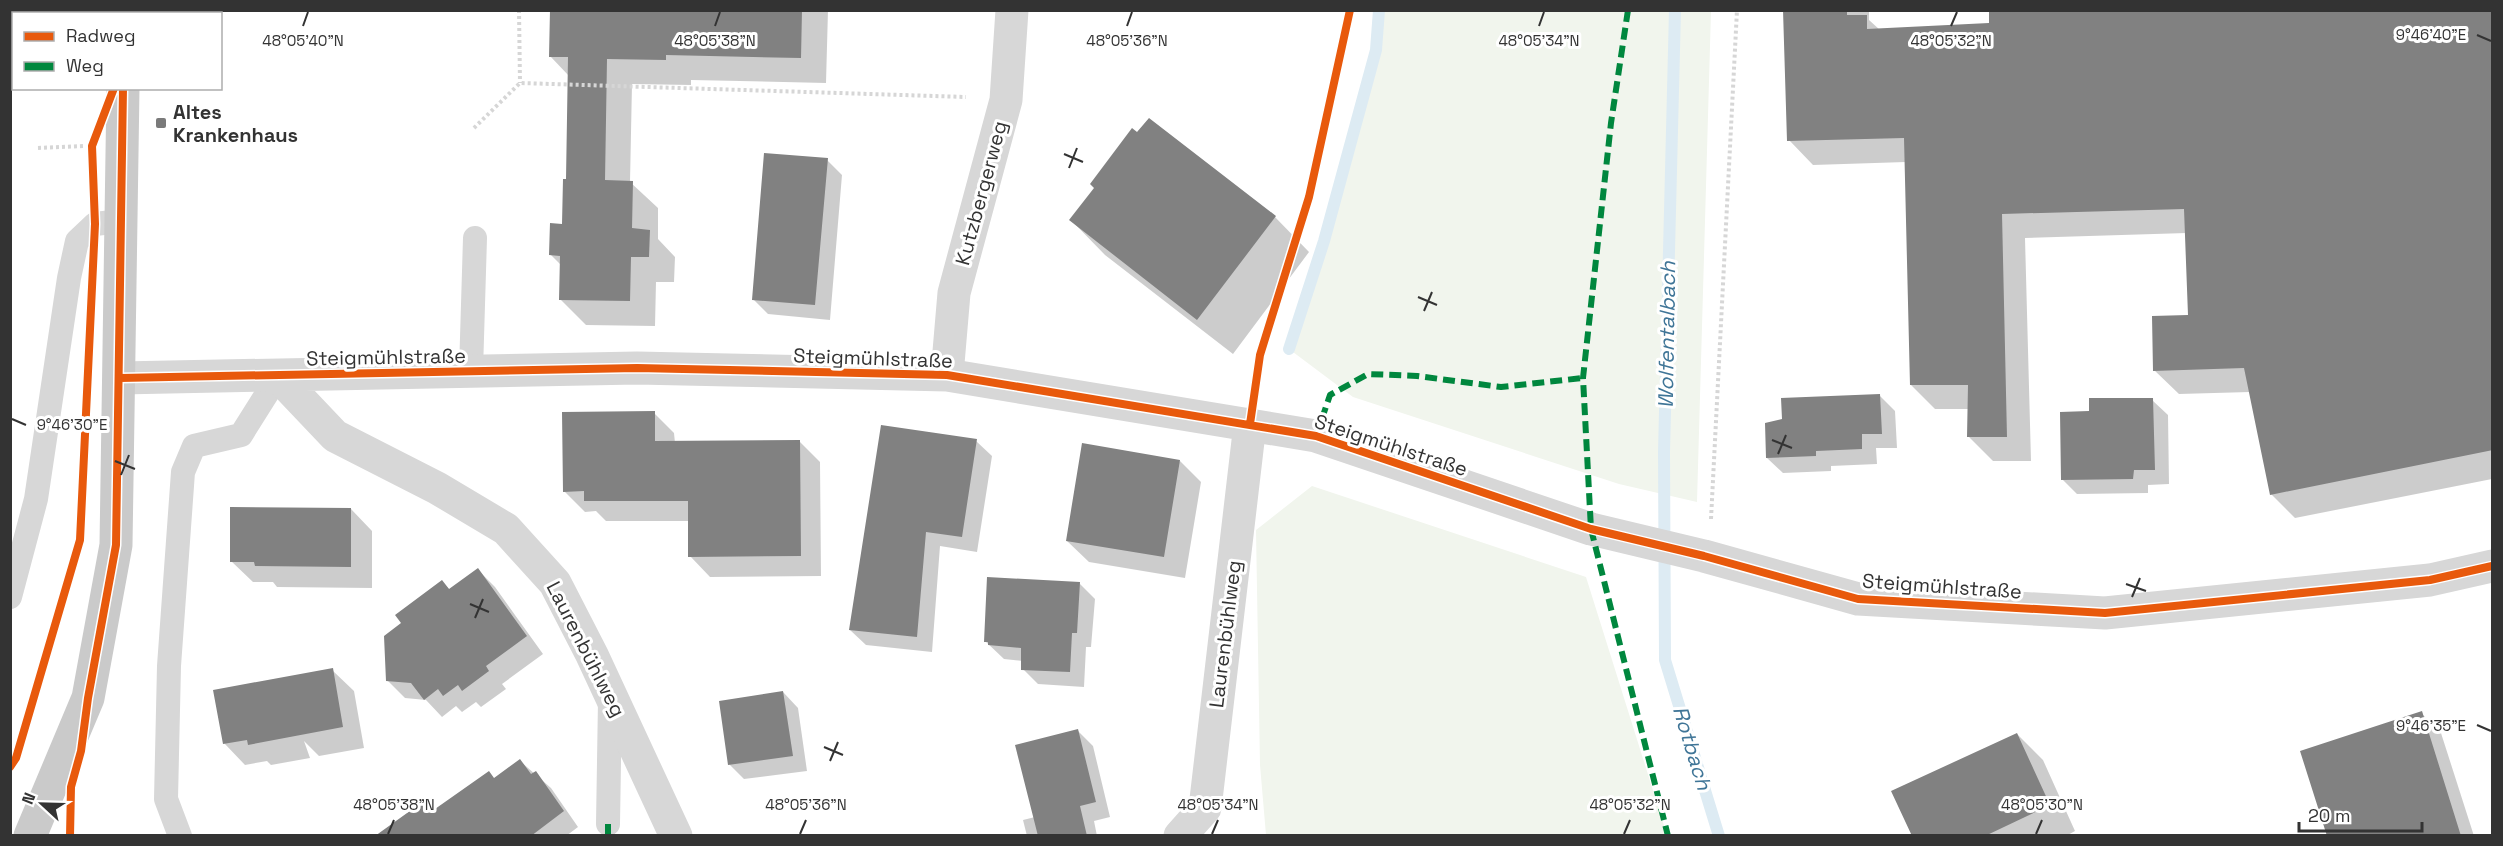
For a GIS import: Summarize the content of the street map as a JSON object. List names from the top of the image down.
{
  "streets": {
    "street": ["Kutzbergerweg", "Steigmühlstraße", "Laurenbühlweg"]
  },
  "crossings": [
    ["Kutzbergerweg", "Steigmühlstraße"],
    ["Steigmühlstraße", "Laurenbühlweg"]
  ],
  "water": ["Wolfentalbach", "Rotbach"],
  "places": {
    "transit": ["Altes Krankenhaus"]
  },
  "legend": ["Radweg", "Weg"],
  "scale_bar": "20 m",
  "north": "left",
  "coordinates": [
    "9°46'40\"E",
    "48°05'40\"N",
    "48°05'38\"N",
    "48°05'36\"N",
    "48°05'34\"N",
    "48°05'32\"N",
    "9°46'30\"E",
    "9°46'35\"E",
    "48°05'30\"N"
  ]
}
